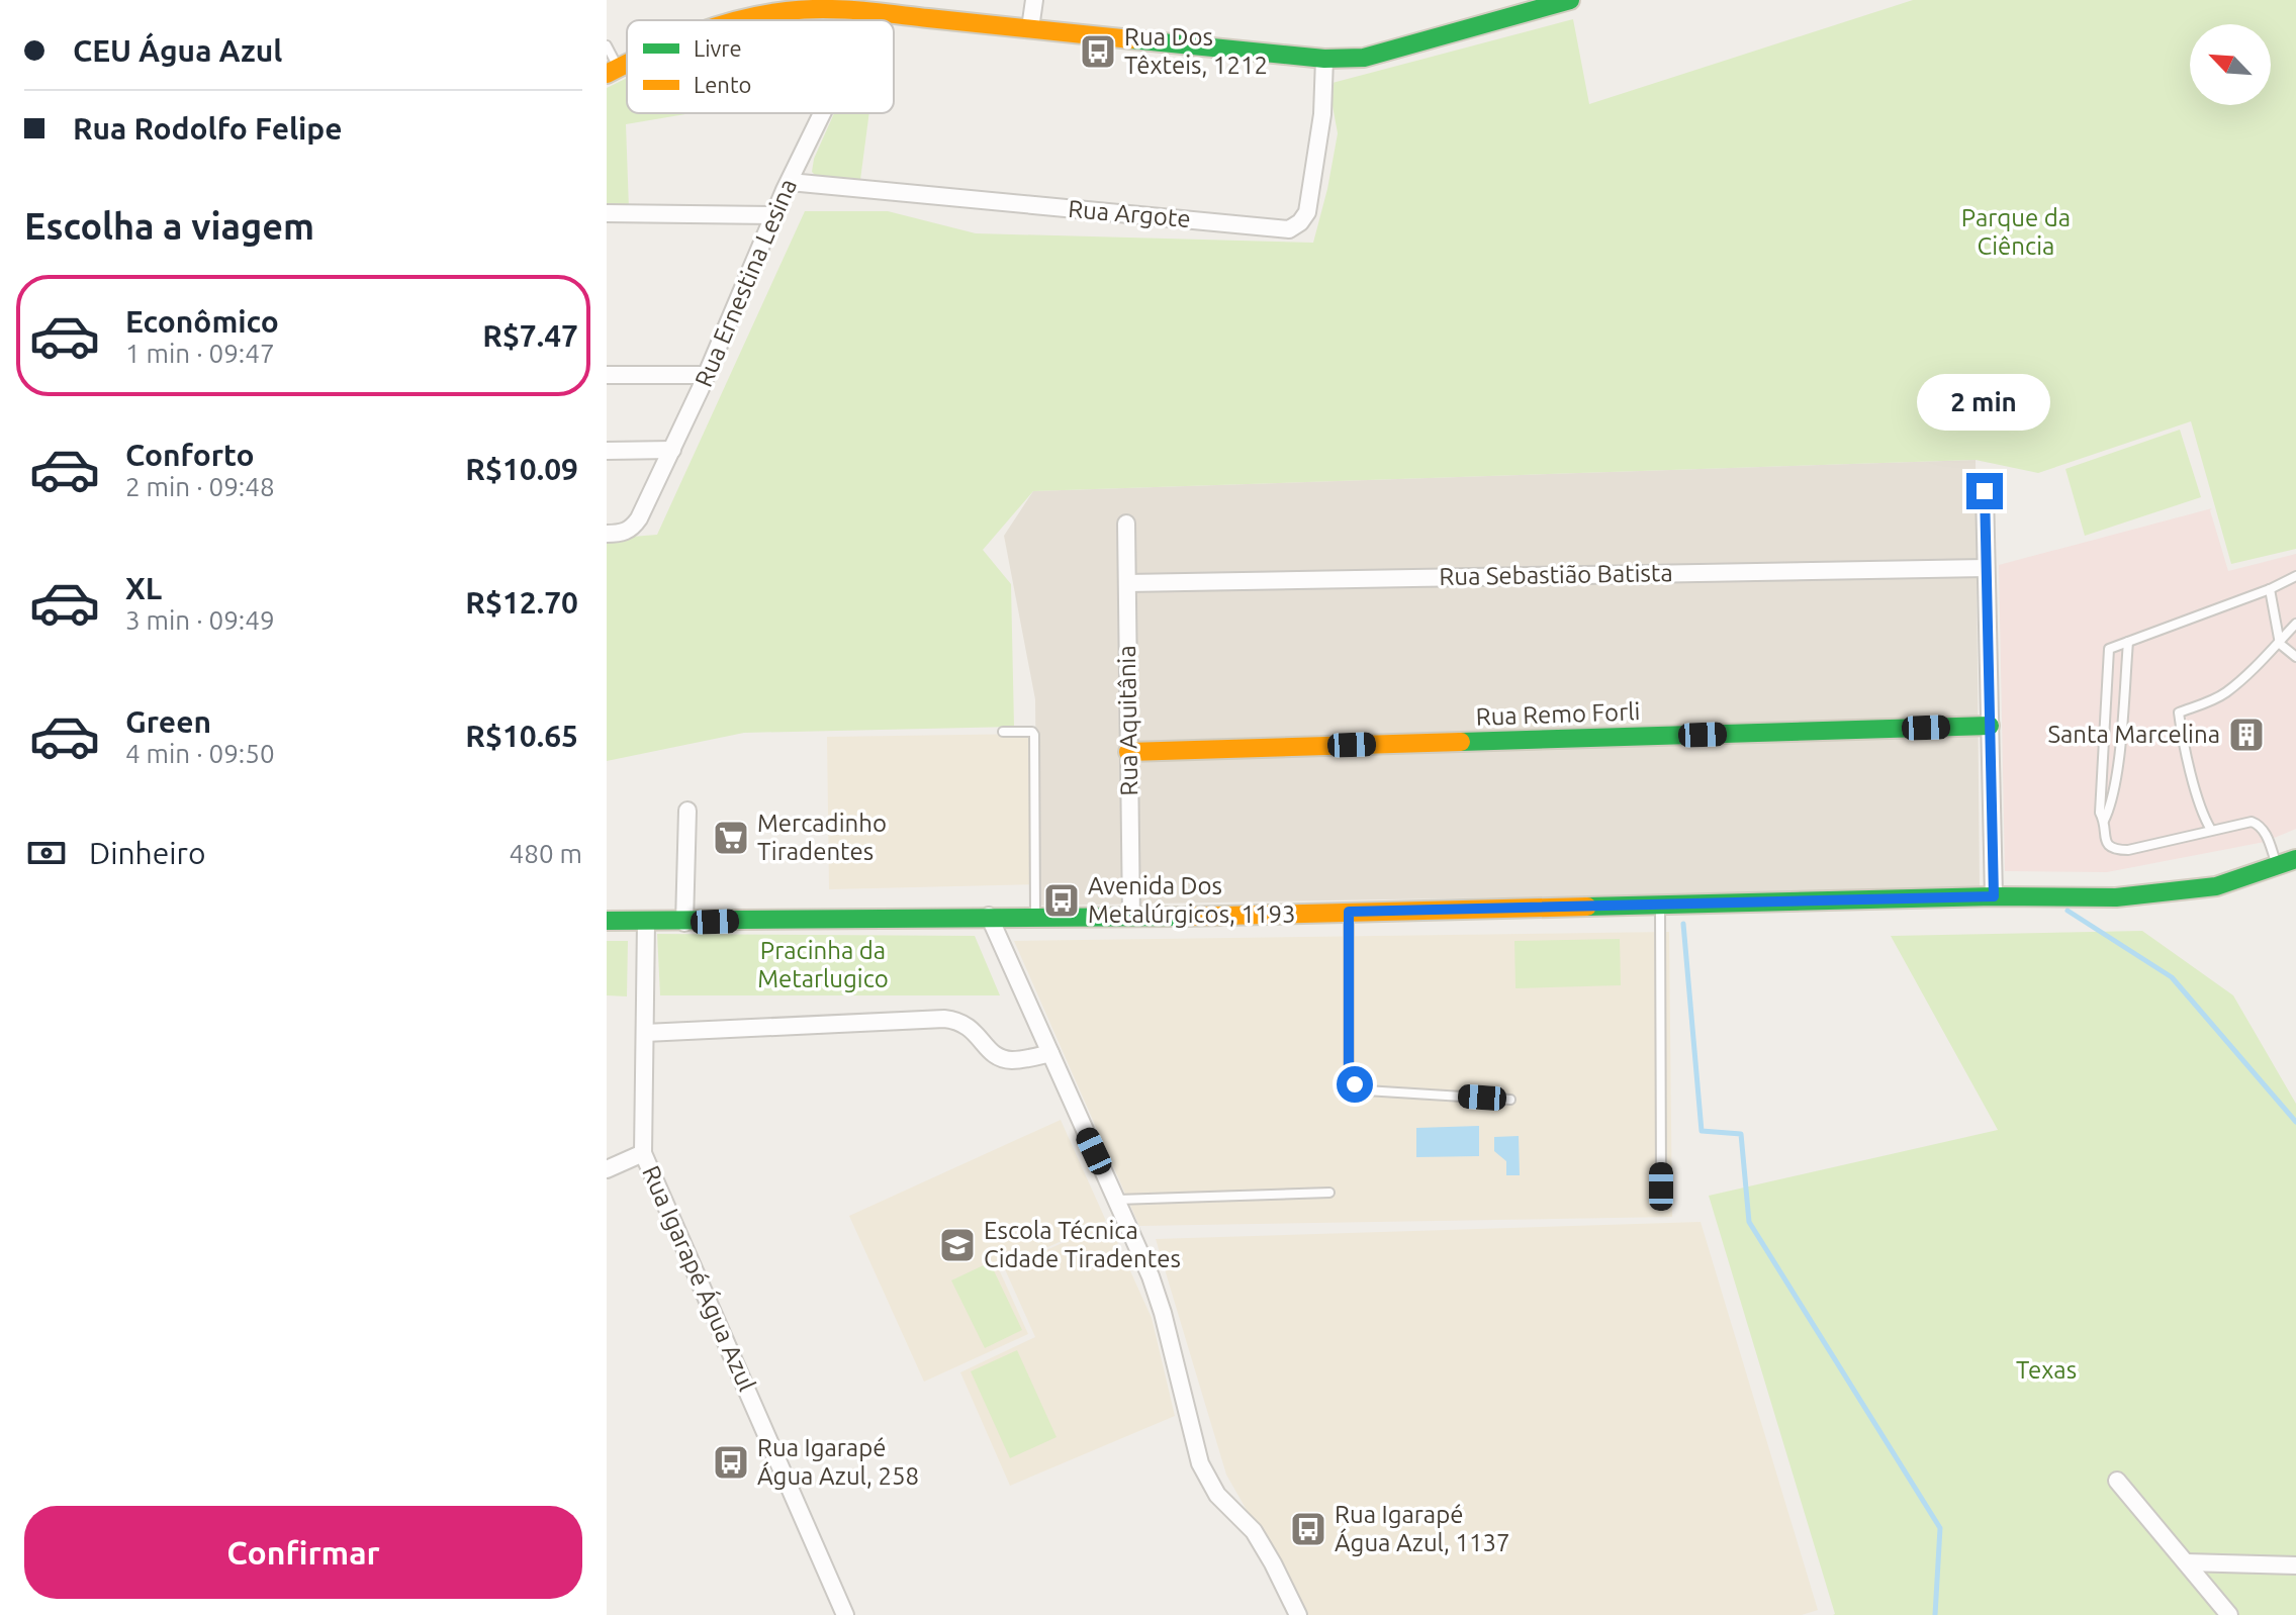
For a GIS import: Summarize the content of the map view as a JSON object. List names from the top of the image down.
{
  "streets": {
    "main road": ["Rua Remo Forli"],
    "street": [
      "Rua Argote",
      "Rua Ernestina Lesina",
      "Rua Sebastião Batista",
      "Rua Aquitânia",
      "Rua Igarapé Água Azul"
    ]
  },
  "crossings": [
    ["Rua Argote", "Rua Ernestina Lesina"],
    ["Rua Sebastião Batista", "Rua Aquitânia"],
    ["Rua Remo Forli", "Rua Aquitânia"]
  ],
  "parks": ["Parque da Ciência", "Pracinha da Metarlugico", "Texas"],
  "places": {
    "bus stop": [
      "Rua Dos Têxteis, 1212",
      "Avenida Dos Metalúrgicos, 1193",
      "Rua Igarapé Água Azul, 258",
      "Rua Igarapé Água Azul, 1137"
    ],
    "building": ["Santa Marcelina"],
    "supermarket": ["Mercadinho Tiradentes"],
    "school or university": ["Escola Técnica Cidade Tiradentes"]
  },
  "legend": ["Livre", "Lento"],
  "north": "top left",
  "page": {
    "banner": ["CEU Água Azul", "Rua Rodolfo Felipe"],
    "heading": "Escolha a viagem",
    "list": [
      {
        "name": "Econômico",
        "note": "1 min · 09:47",
        "value": "R$7.47"
      },
      {
        "name": "Conforto",
        "note": "2 min · 09:48",
        "value": "R$10.09"
      },
      {
        "name": "XL",
        "note": "3 min · 09:49",
        "value": "R$12.70"
      },
      {
        "name": "Green",
        "note": "4 min · 09:50",
        "value": "R$10.65"
      }
    ],
    "bubble": "2 min",
    "pay": ["Dinheiro", "480 m"],
    "buttons": "Confirmar"
  }
}
